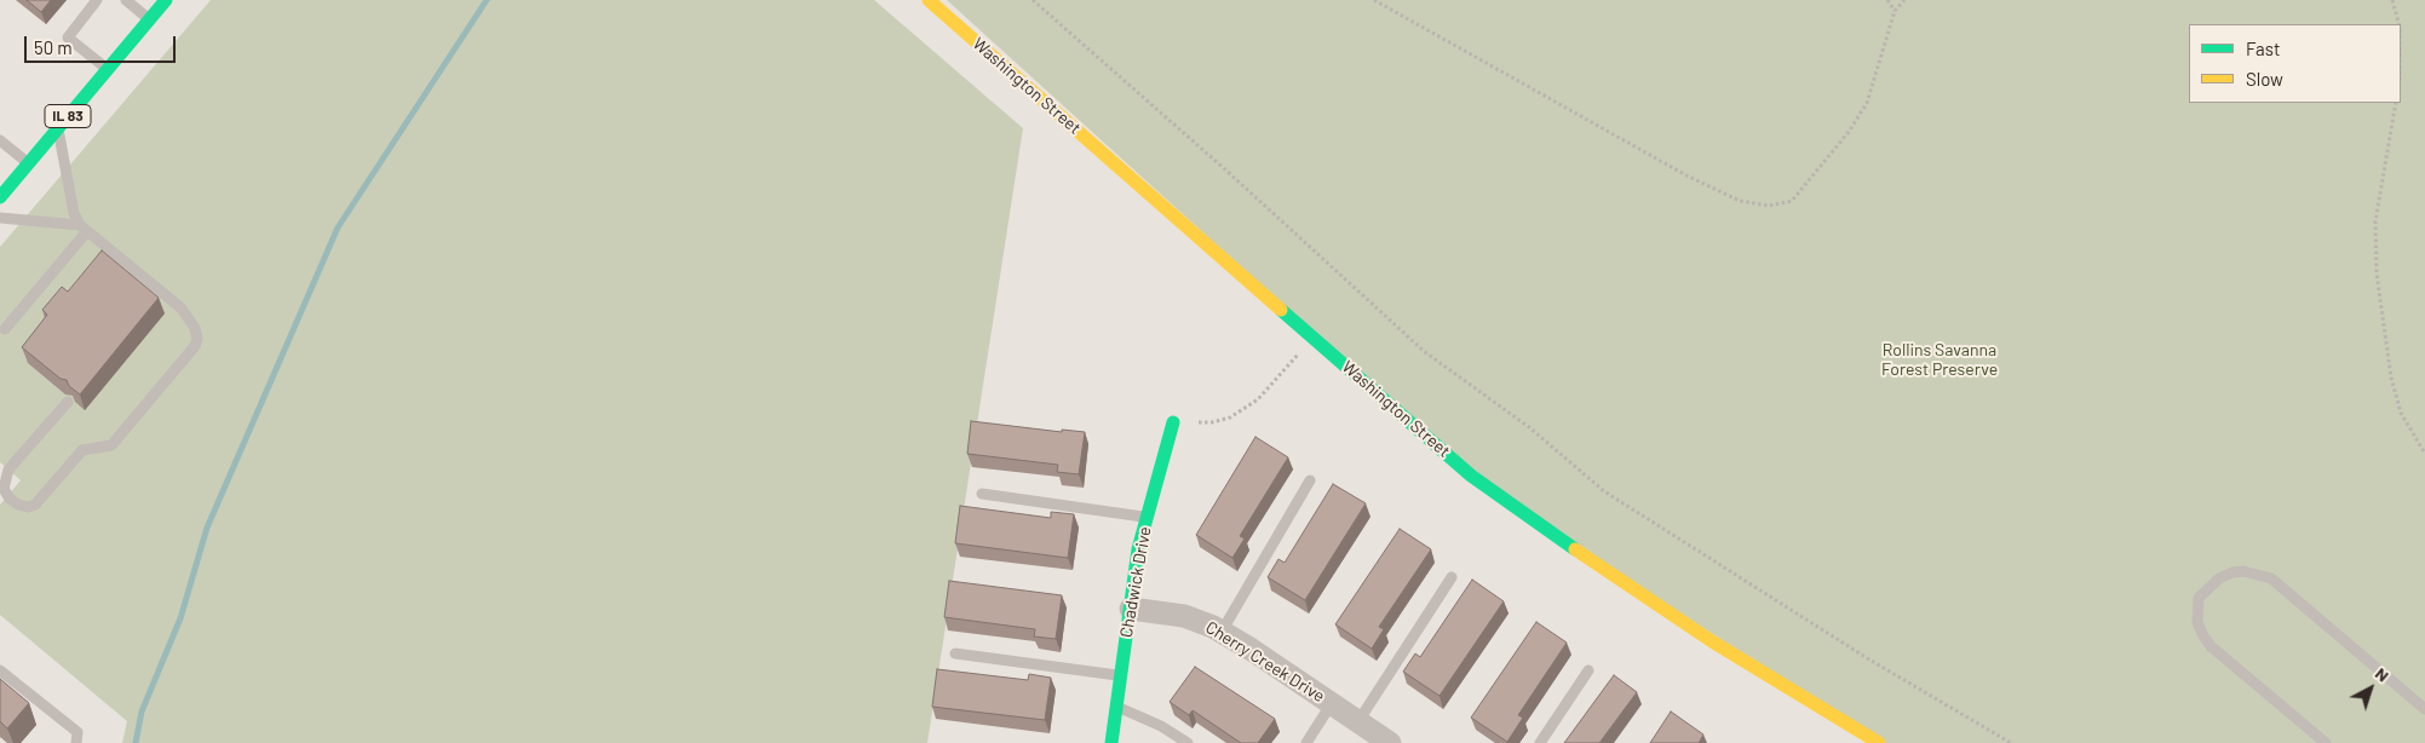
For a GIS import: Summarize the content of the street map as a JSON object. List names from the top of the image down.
{
  "streets": {
    "main road": ["Washington Street", "IL 83", "Chadwick Drive"],
    "street": ["Cherry Creek Drive"]
  },
  "crossings": [
    ["Chadwick Drive", "Cherry Creek Drive"]
  ],
  "parks": ["Rollins Savanna Forest Preserve"],
  "legend": ["Fast", "Slow"],
  "scale_bar": "50 m",
  "north": "top right"
}
